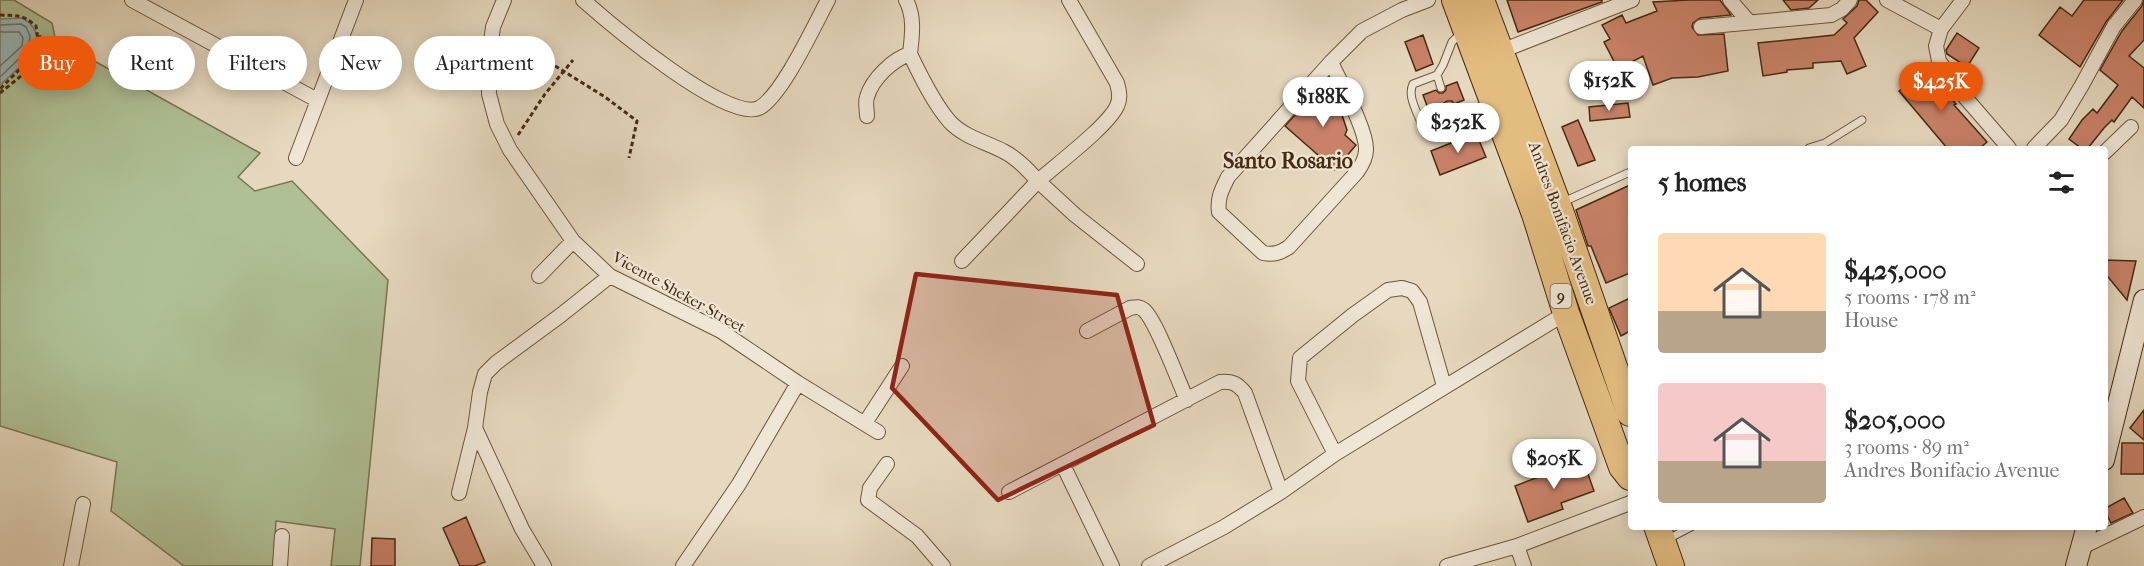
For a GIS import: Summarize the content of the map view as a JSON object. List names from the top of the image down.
{
  "streets": {
    "highway": ["Andres Bonifacio Avenue", "9"],
    "street": ["Vicente Sheker Street"]
  },
  "districts": ["Santo Rosario"],
  "page": {
    "chip": [
      "Buy",
      "Rent",
      "Filters",
      "New",
      "Apartment"
    ],
    "price": [
      "$152K",
      "$425K",
      "$188K",
      "$252K",
      "$205K"
    ],
    "heading": "5 homes",
    "list": [
      {
        "name": "$425,000",
        "note": "5 rooms · 178 m² · House"
      },
      {
        "name": "$205,000",
        "note": "3 rooms · 89 m² · Andres Bonifacio Avenue"
      }
    ]
  }
}
